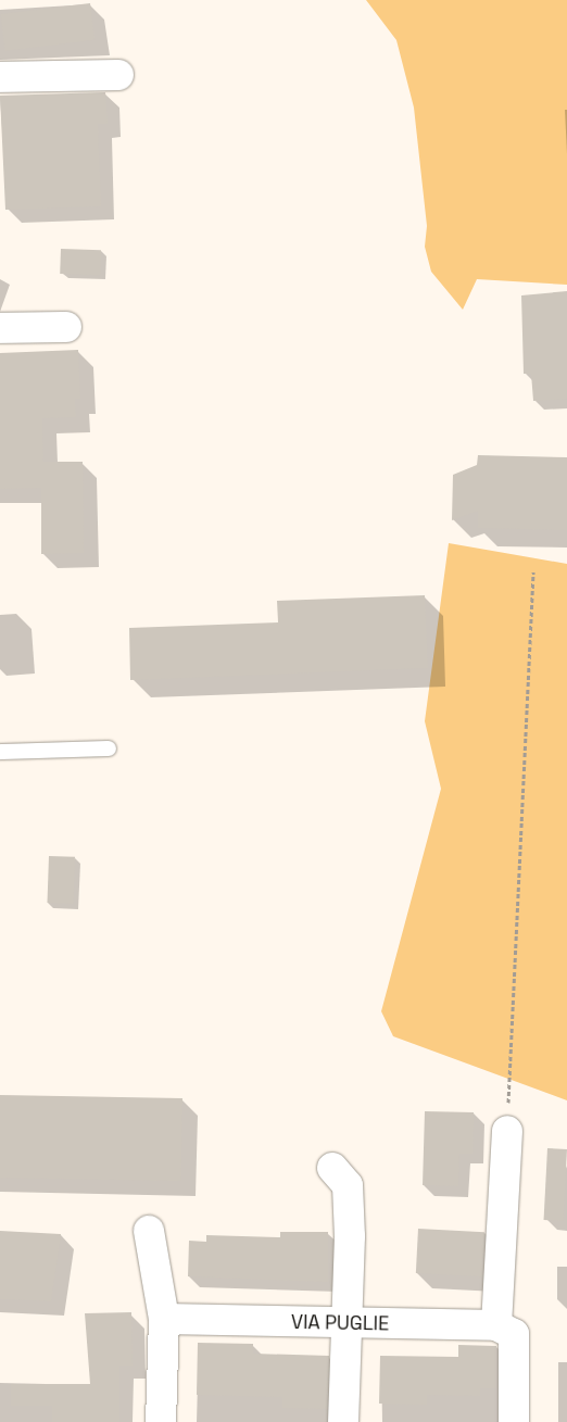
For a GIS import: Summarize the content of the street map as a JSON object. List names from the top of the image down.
{
  "streets": {
    "street": ["VIA PUGLIE"]
  }
}
